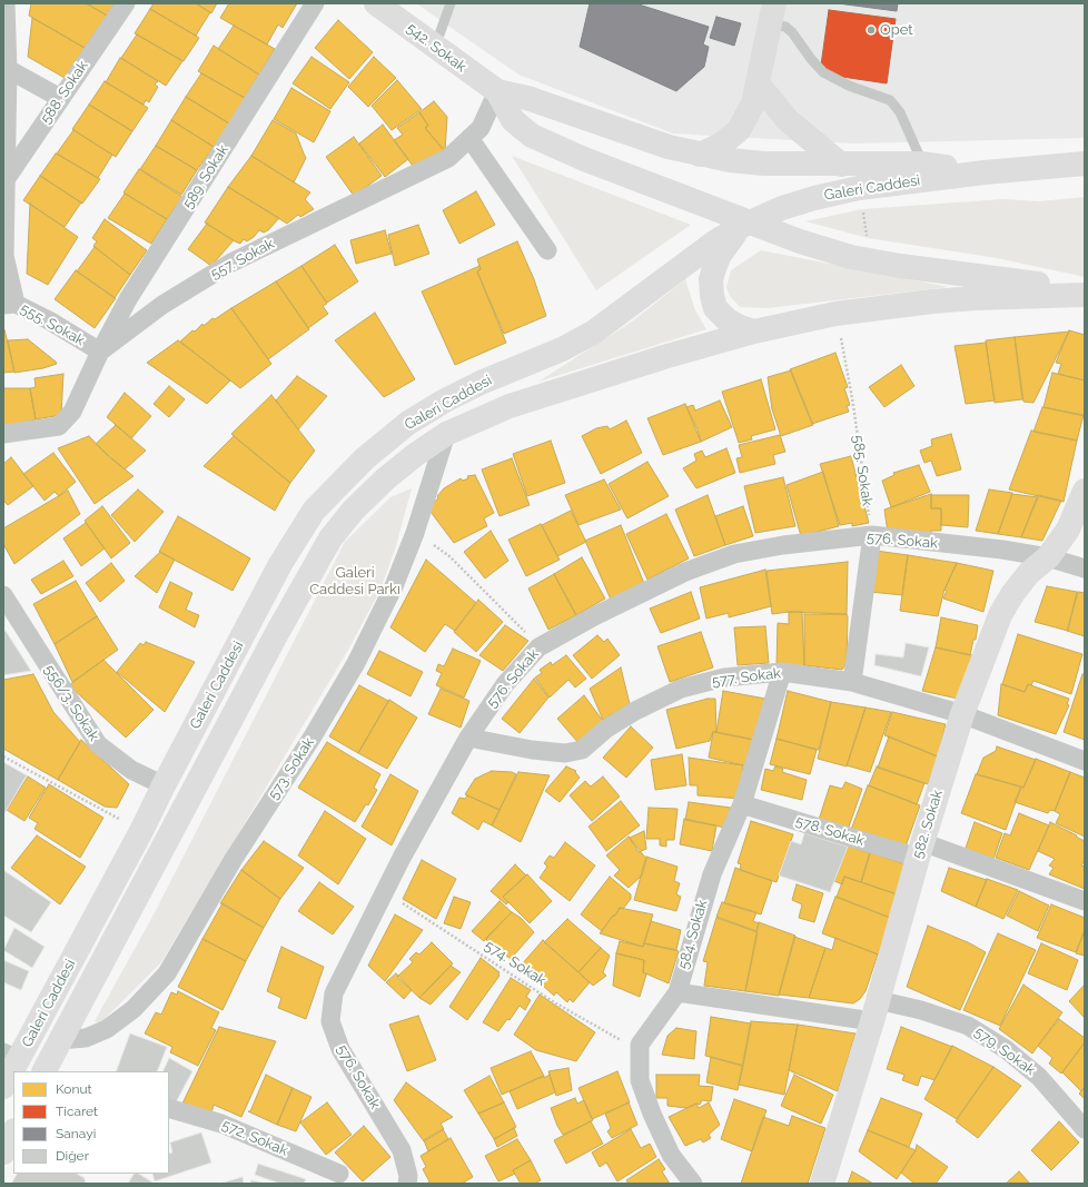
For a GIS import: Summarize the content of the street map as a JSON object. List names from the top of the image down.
{
  "streets": {
    "main road": ["542. Sokak", "Galeri Caddesi", "582. Sokak"],
    "street": [
      "588. Sokak",
      "589. Sokak",
      "557. Sokak",
      "555. Sokak",
      "576. Sokak",
      "577. Sokak",
      "556/3. Sokak",
      "573. Sokak",
      "578. Sokak",
      "584. Sokak",
      "579. Sokak",
      "572. Sokak"
    ],
    "path": ["585. Sokak", "574. Sokak"]
  },
  "crossings": [
    ["542. Sokak", "557. Sokak"],
    ["589. Sokak", "557. Sokak"],
    ["589. Sokak", "555. Sokak"],
    ["Galeri Caddesi", "585. Sokak"],
    ["Galeri Caddesi", "556/3. Sokak"],
    ["Galeri Caddesi", "573. Sokak"],
    ["557. Sokak", "555. Sokak"],
    ["585. Sokak", "576. Sokak"],
    ["576. Sokak", "577. Sokak"],
    ["576. Sokak", "582. Sokak"],
    ["576. Sokak", "574. Sokak"],
    ["577. Sokak", "582. Sokak"],
    ["577. Sokak", "584. Sokak"],
    ["582. Sokak", "578. Sokak"],
    ["582. Sokak", "579. Sokak"],
    ["578. Sokak", "584. Sokak"],
    ["584. Sokak", "574. Sokak"],
    ["584. Sokak", "579. Sokak"]
  ],
  "parks": ["Galeri Caddesi Parkı"],
  "places": ["Opet"],
  "legend": [
    "Konut",
    "Ticaret",
    "Sanayi",
    "Diğer"
  ]
}
